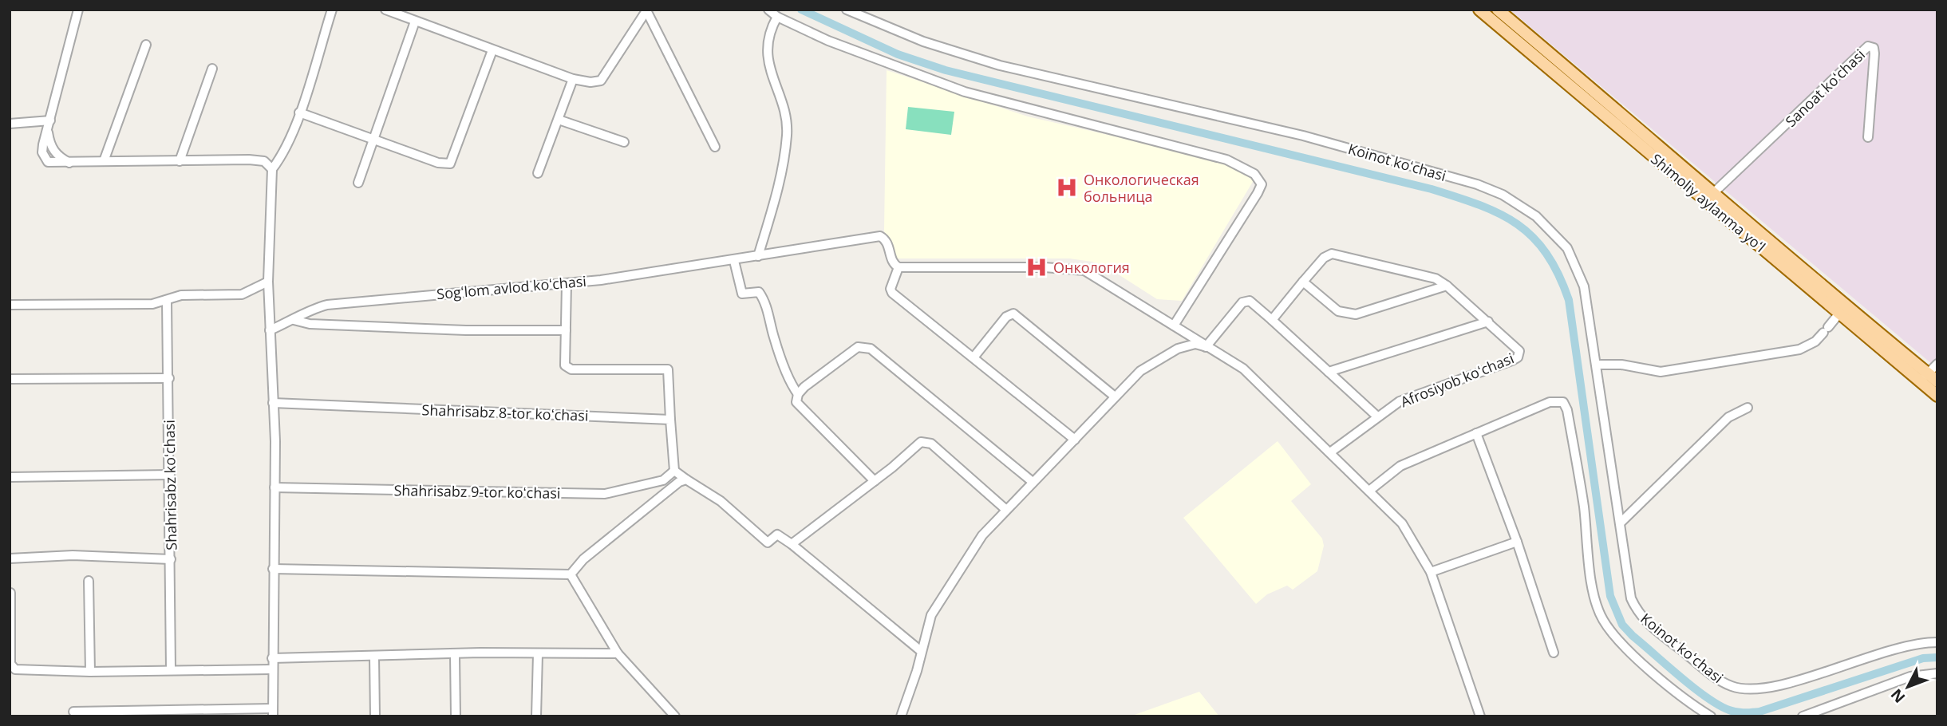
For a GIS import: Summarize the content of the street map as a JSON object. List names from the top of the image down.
{
  "streets": {
    "main road": ["Shimoliy aylanma yoʻl"],
    "street": [
      "Sanoat koʻchasi",
      "Koinot koʻchasi",
      "Sogʻlom avlod koʻchasi",
      "Afrosiyob koʻchasi",
      "Shahrisabz 8-tor koʻchasi",
      "Shahrisabz koʻchasi",
      "Shahrisabz 9-tor koʻchasi"
    ]
  },
  "crossings": [
    ["Sanoat koʻchasi", "Shimoliy aylanma yoʻl"]
  ],
  "places": {
    "hospital": ["Онкологическая больница", "Онкология"]
  },
  "north": "bottom left"
}
